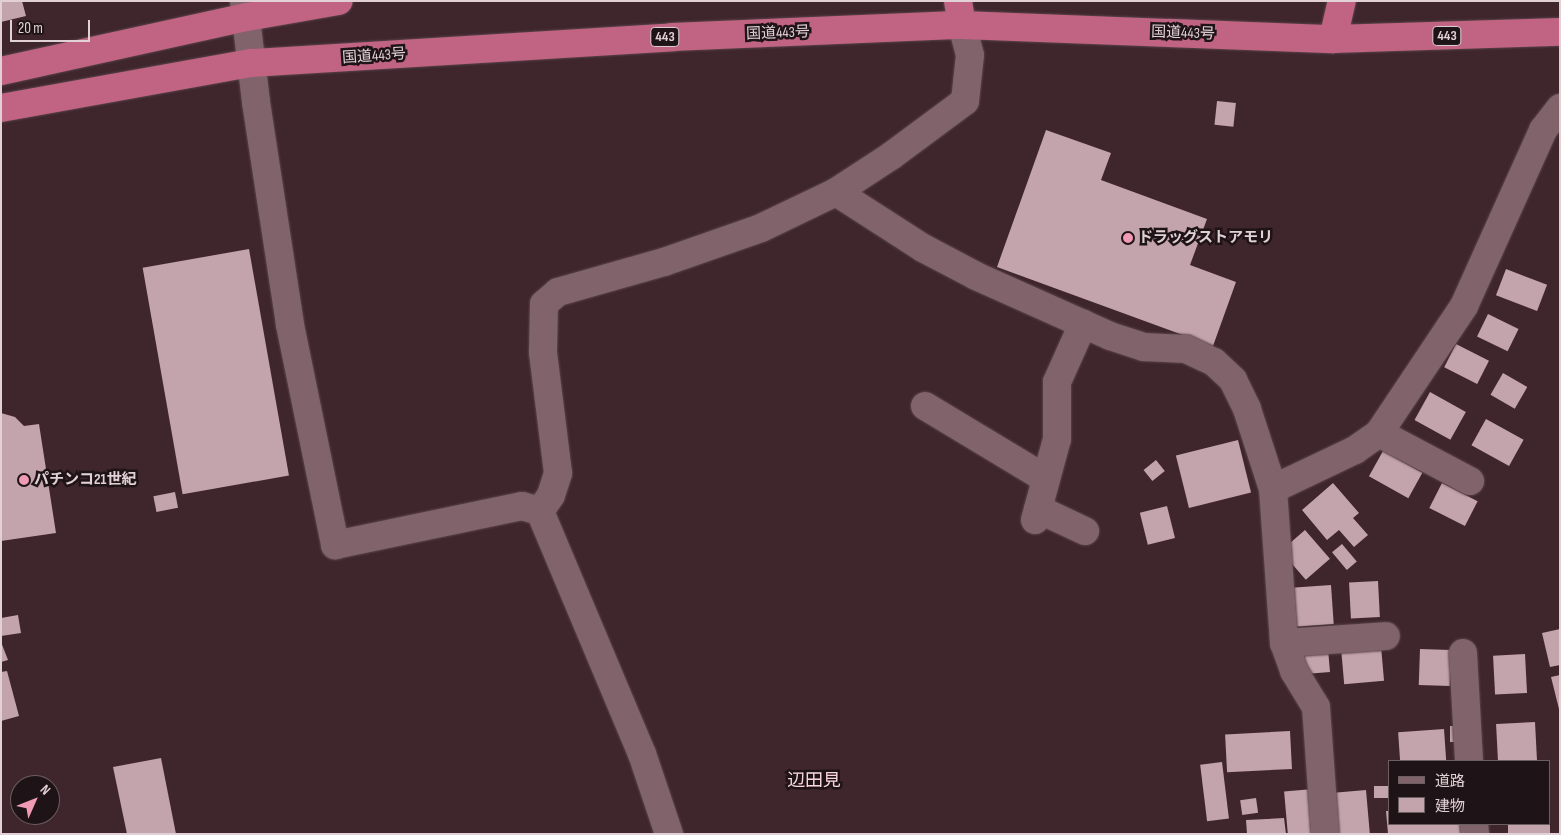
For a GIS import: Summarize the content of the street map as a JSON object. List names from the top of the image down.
{
  "streets": {
    "highway": ["国道443号", "443"]
  },
  "districts": ["辺田見"],
  "places": ["ドラッグストアモリ", "パチンコ21世紀"],
  "legend": ["道路", "建物"],
  "scale_bar": "20 m",
  "north": "top right"
}
